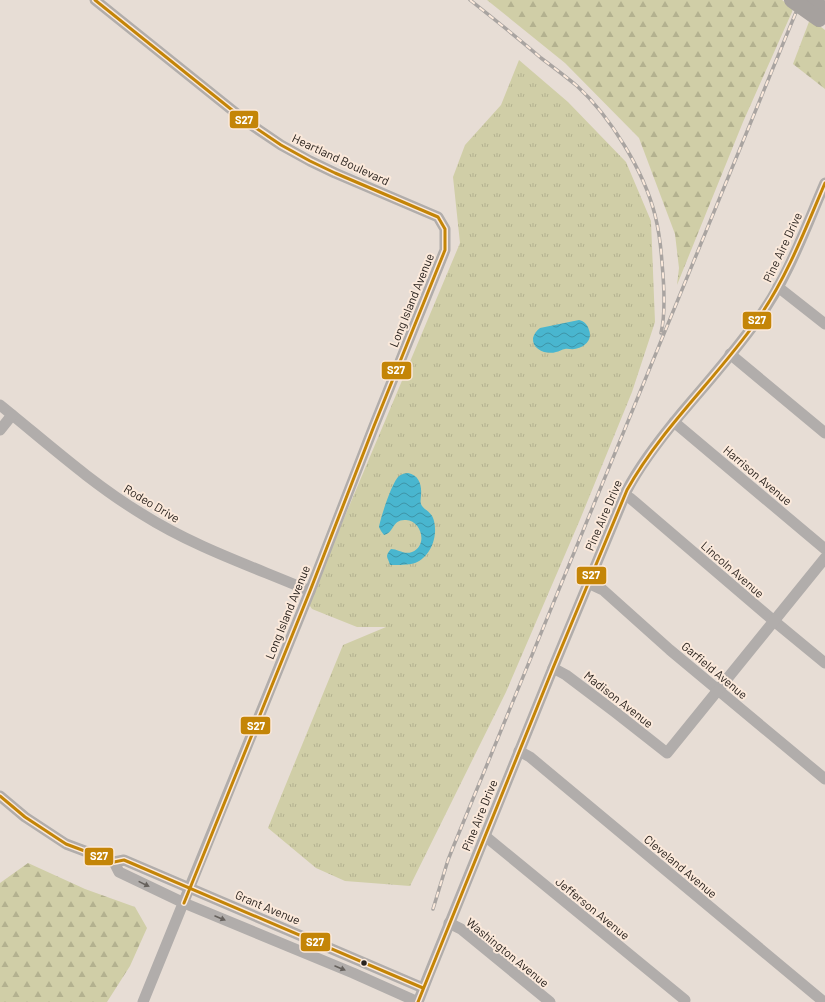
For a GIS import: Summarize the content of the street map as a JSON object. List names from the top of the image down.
{
  "streets": {
    "street": [
      "Heartland Boulevard",
      "Pine Aire Drive",
      "Long Island Avenue",
      "Harrison Avenue",
      "Rodeo Drive",
      "Lincoln Avenue",
      "Garfield Avenue",
      "Madison Avenue",
      "Cleveland Avenue",
      "Grant Avenue",
      "Jefferson Avenue",
      "Washington Avenue"
    ]
  },
  "crossings": [
    ["Heartland Boulevard", "Long Island Avenue"],
    ["Pine Aire Drive", "Harrison Avenue"],
    ["Pine Aire Drive", "Lincoln Avenue"],
    ["Pine Aire Drive", "Garfield Avenue"],
    ["Pine Aire Drive", "Madison Avenue"],
    ["Pine Aire Drive", "Cleveland Avenue"],
    ["Pine Aire Drive", "Grant Avenue"],
    ["Pine Aire Drive", "Jefferson Avenue"],
    ["Pine Aire Drive", "Washington Avenue"],
    ["Long Island Avenue", "Rodeo Drive"],
    ["Long Island Avenue", "Grant Avenue"],
    ["Garfield Avenue", "Madison Avenue"]
  ],
  "lines": ["transit line S27"]
}
